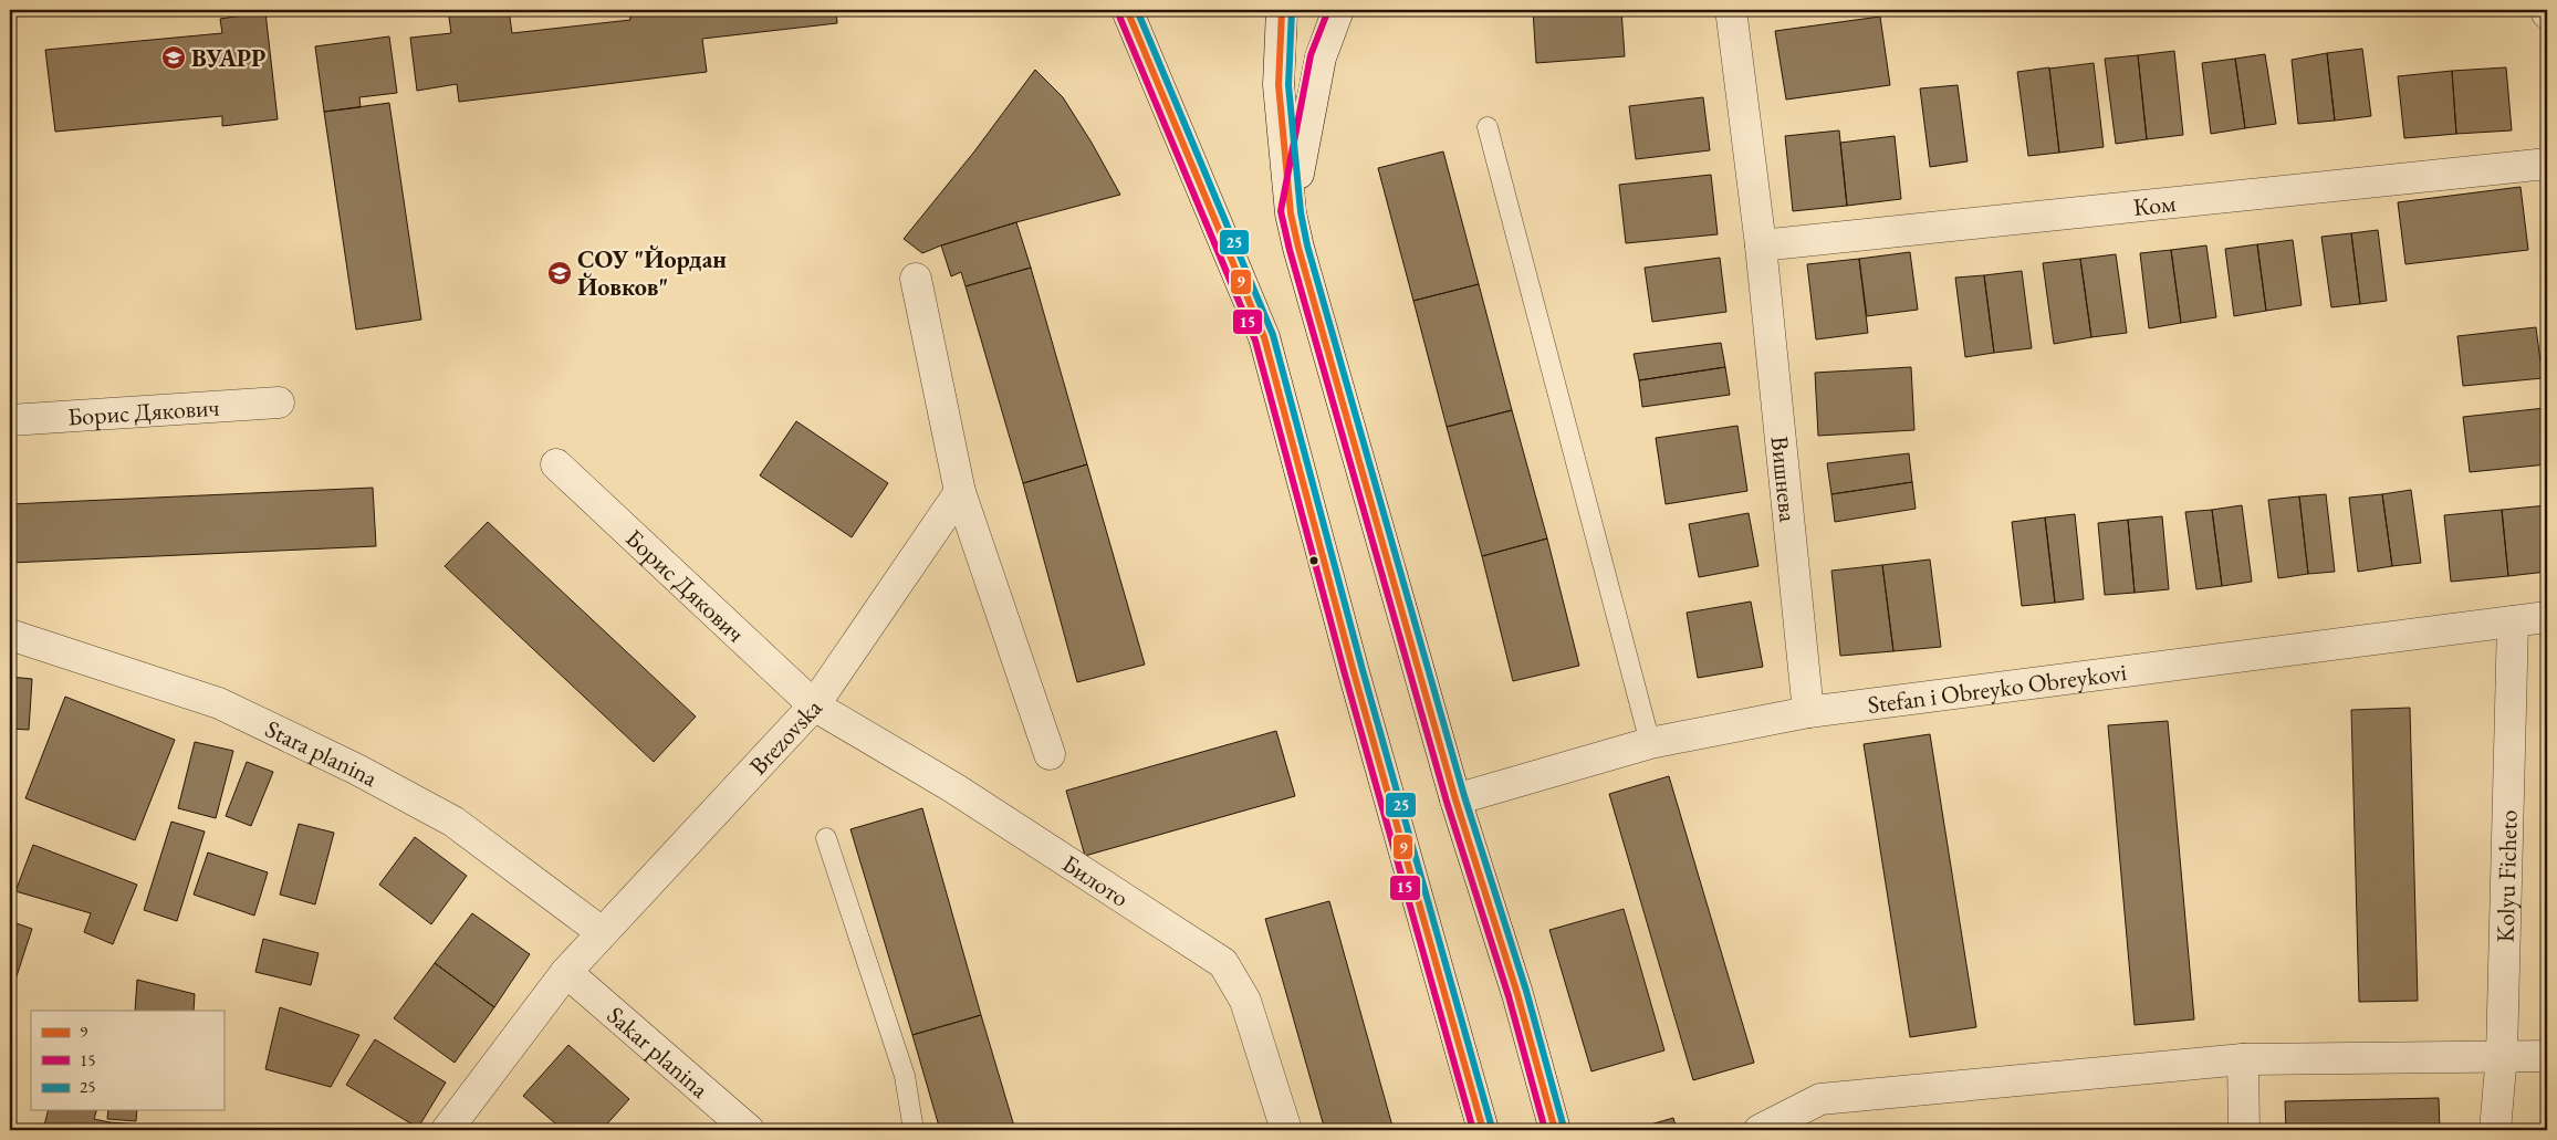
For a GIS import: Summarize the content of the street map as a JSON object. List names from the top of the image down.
{
  "streets": {
    "street": [
      "Ком",
      "Борис Дякович",
      "Вишнева",
      "Stefan i Obreyko Obreykovi",
      "Brezovska",
      "Stara planina",
      "Kolyu Ficheto",
      "Билото",
      "Sakar planina"
    ]
  },
  "crossings": [
    ["Ком", "Вишнева"],
    ["Борис Дякович", "Brezovska"],
    ["Борис Дякович", "Билото"],
    ["Вишнева", "Stefan i Obreyko Obreykovi"],
    ["Stefan i Obreyko Obreykovi", "Kolyu Ficheto"],
    ["Brezovska", "Stara planina"],
    ["Brezovska", "Билото"],
    ["Brezovska", "Sakar planina"]
  ],
  "places": {
    "school or university": ["ВУАРР", "СОУ \"Йордан Йовков\""]
  },
  "lines": ["transit line 9", "transit line 15", "transit line 25"],
  "legend": ["9", "15", "25"]
}
